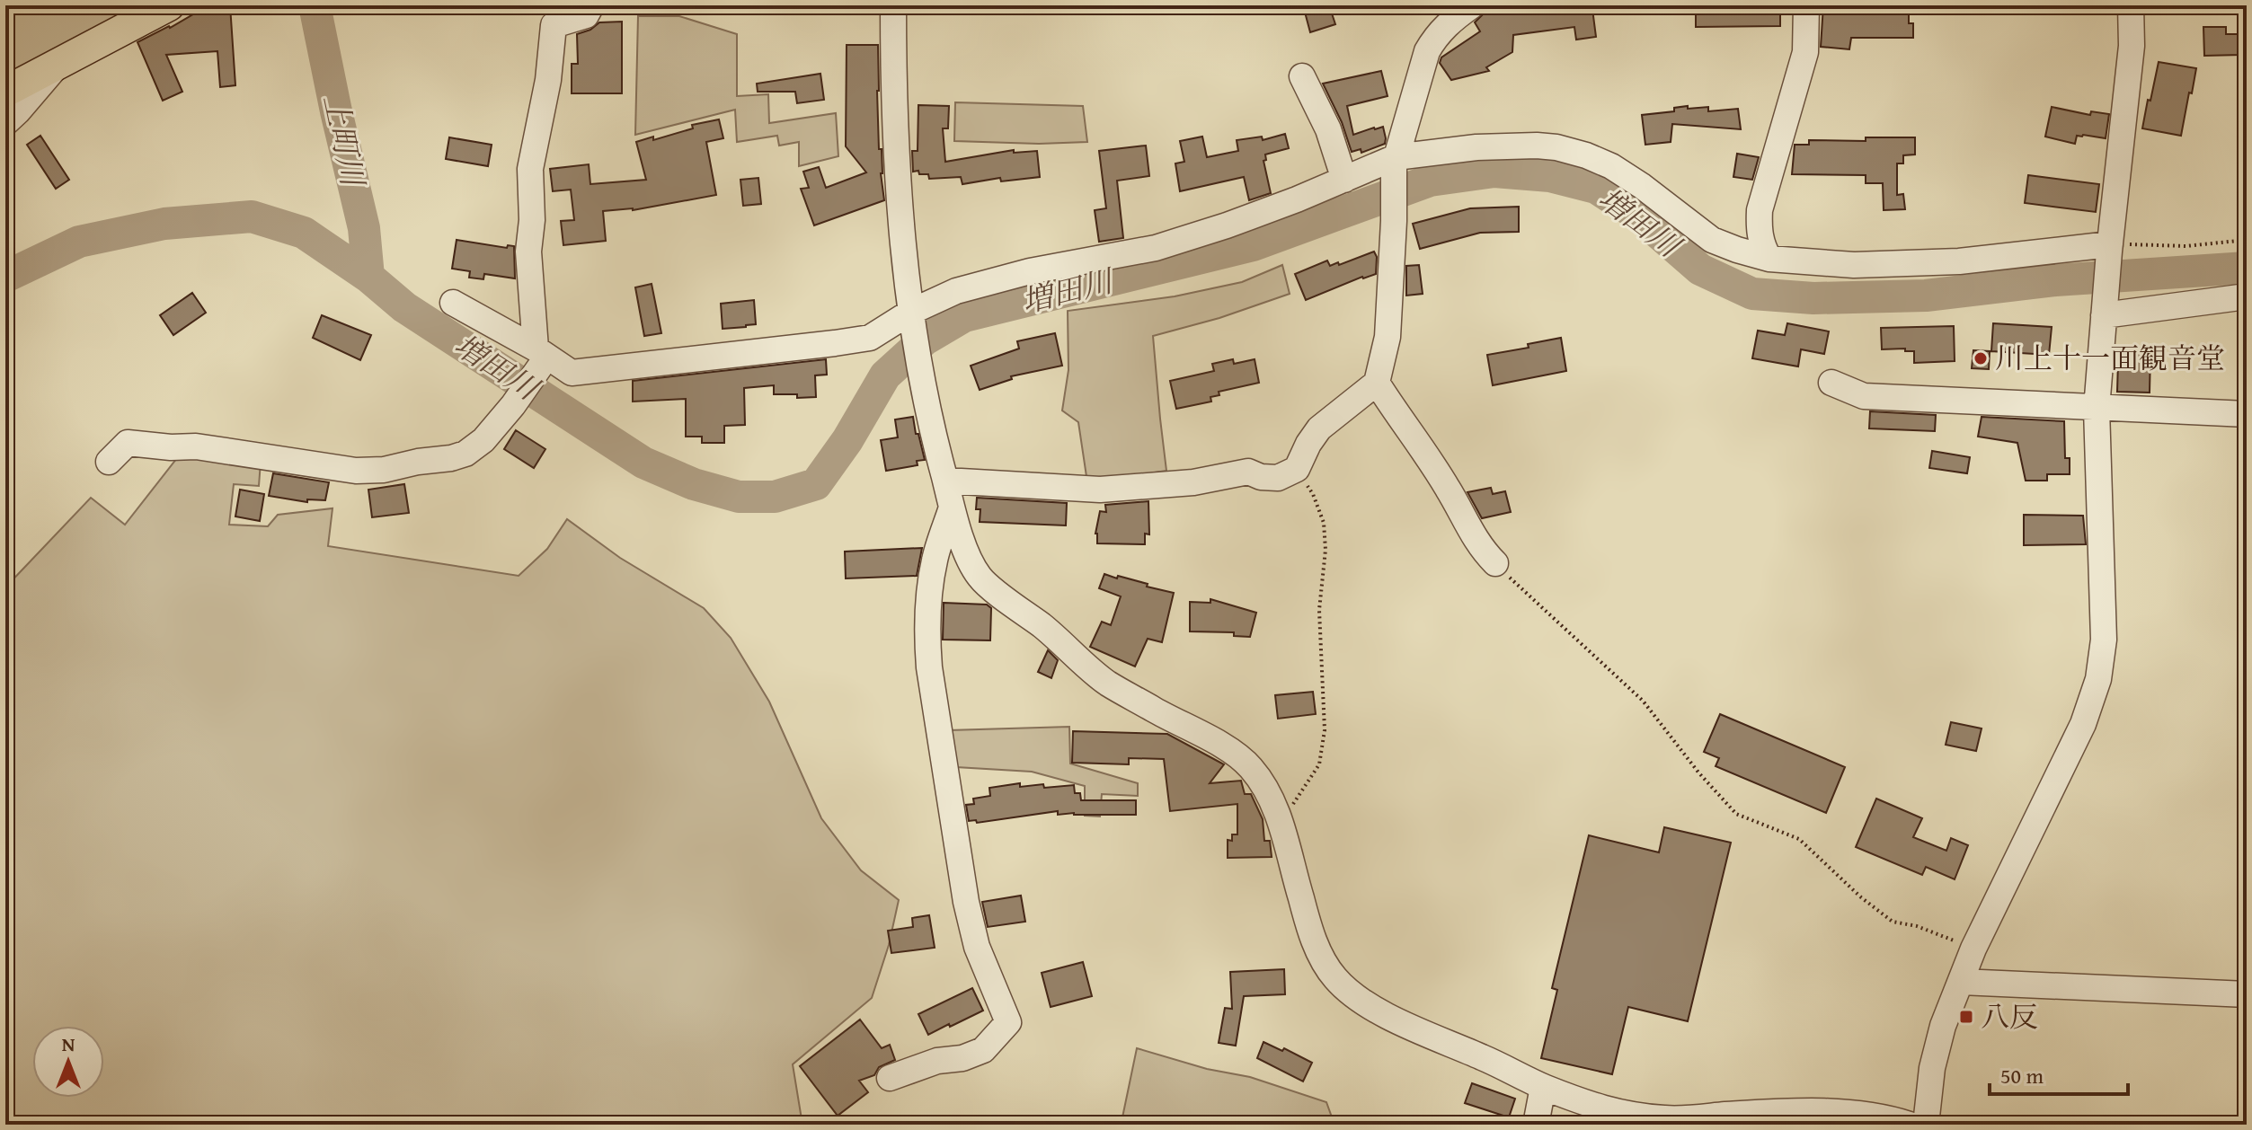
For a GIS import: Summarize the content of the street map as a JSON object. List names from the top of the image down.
{
  "water": ["上町川", "増田川"],
  "places": {
    "other": ["川上十一面観音堂"],
    "transit": ["八反"]
  },
  "scale_bar": "50 m",
  "north": "top"
}
